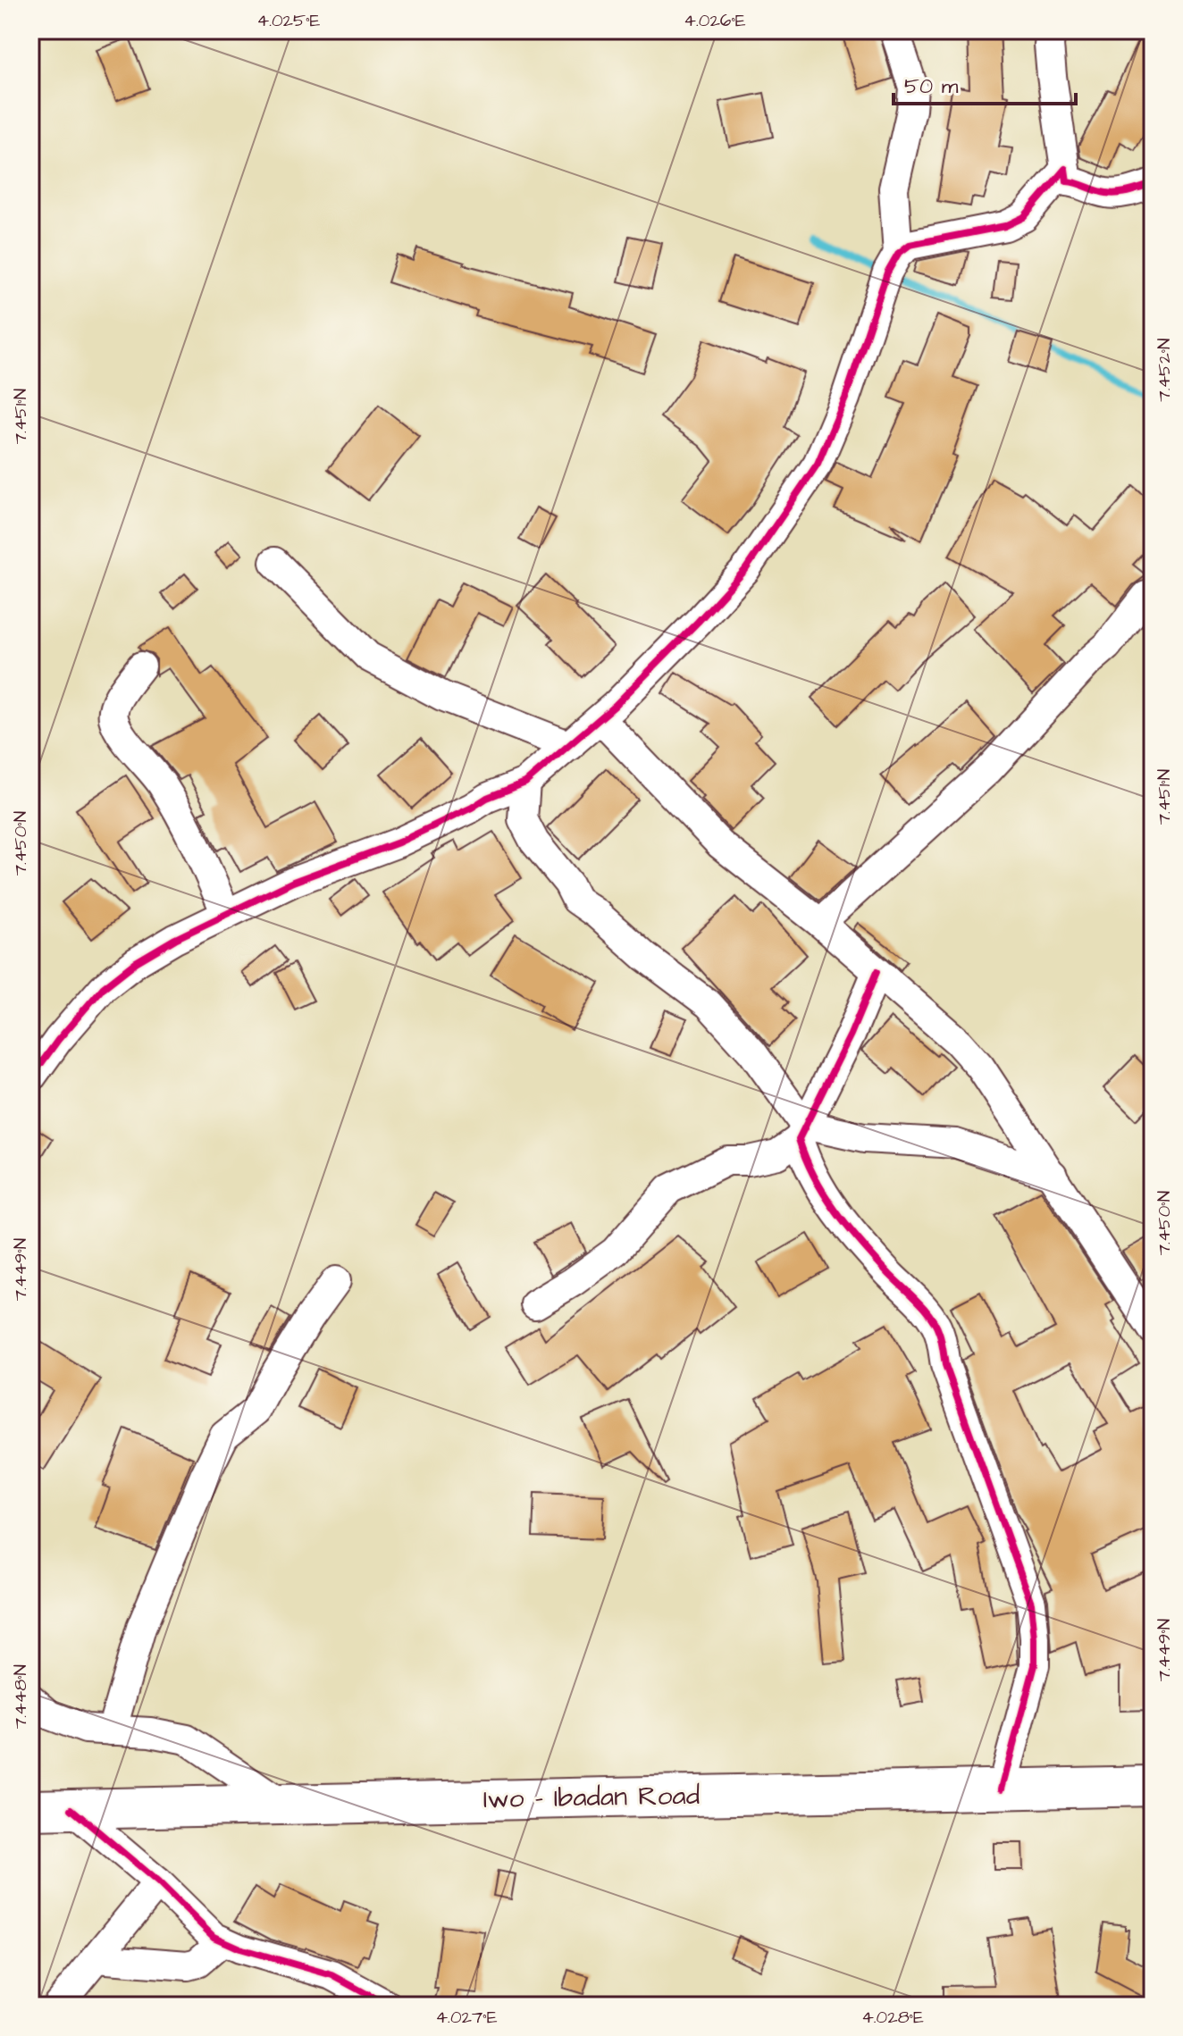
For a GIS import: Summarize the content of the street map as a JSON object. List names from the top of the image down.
{
  "streets": {
    "main road": ["Iwo - Ibadan Road"]
  },
  "scale_bar": "50 m",
  "coordinates": [
    "4.025°E",
    "4.026°E",
    "7.452°N",
    "7.451°N",
    "7.450°N",
    "7.449°N",
    "7.448°N",
    "4.027°E",
    "4.028°E"
  ]
}
